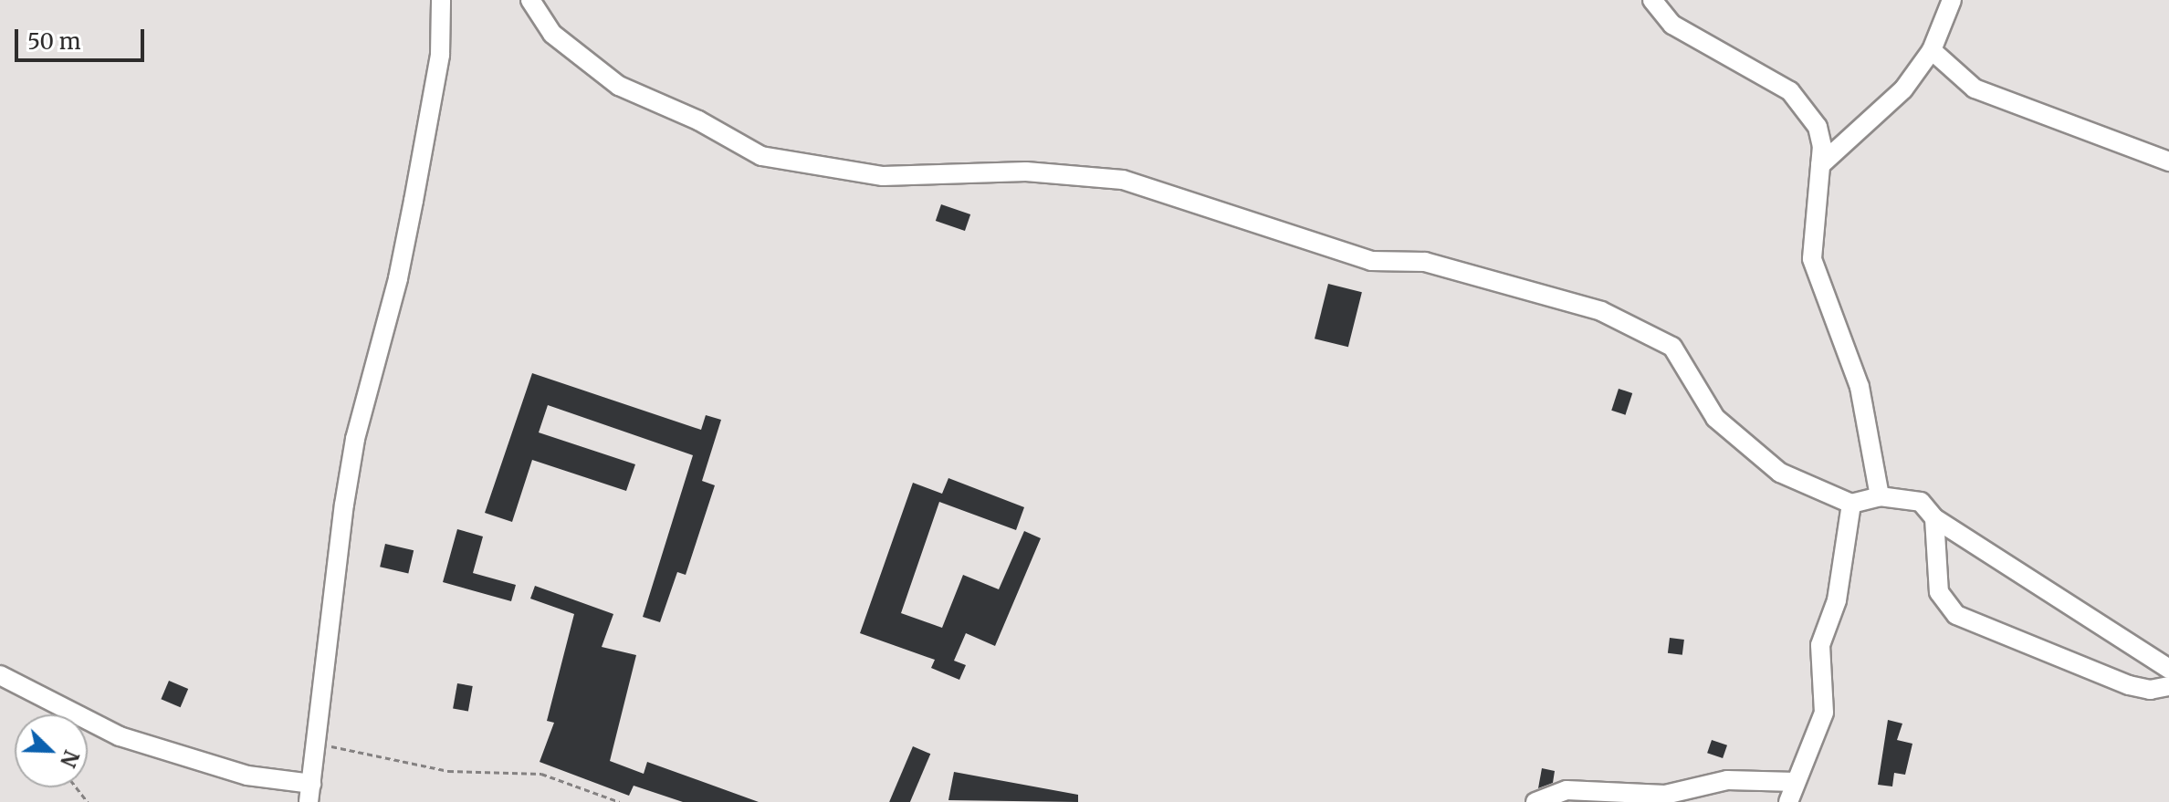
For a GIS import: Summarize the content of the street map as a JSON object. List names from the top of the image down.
{
  "scale_bar": "50 m",
  "north": "bottom right"
}
